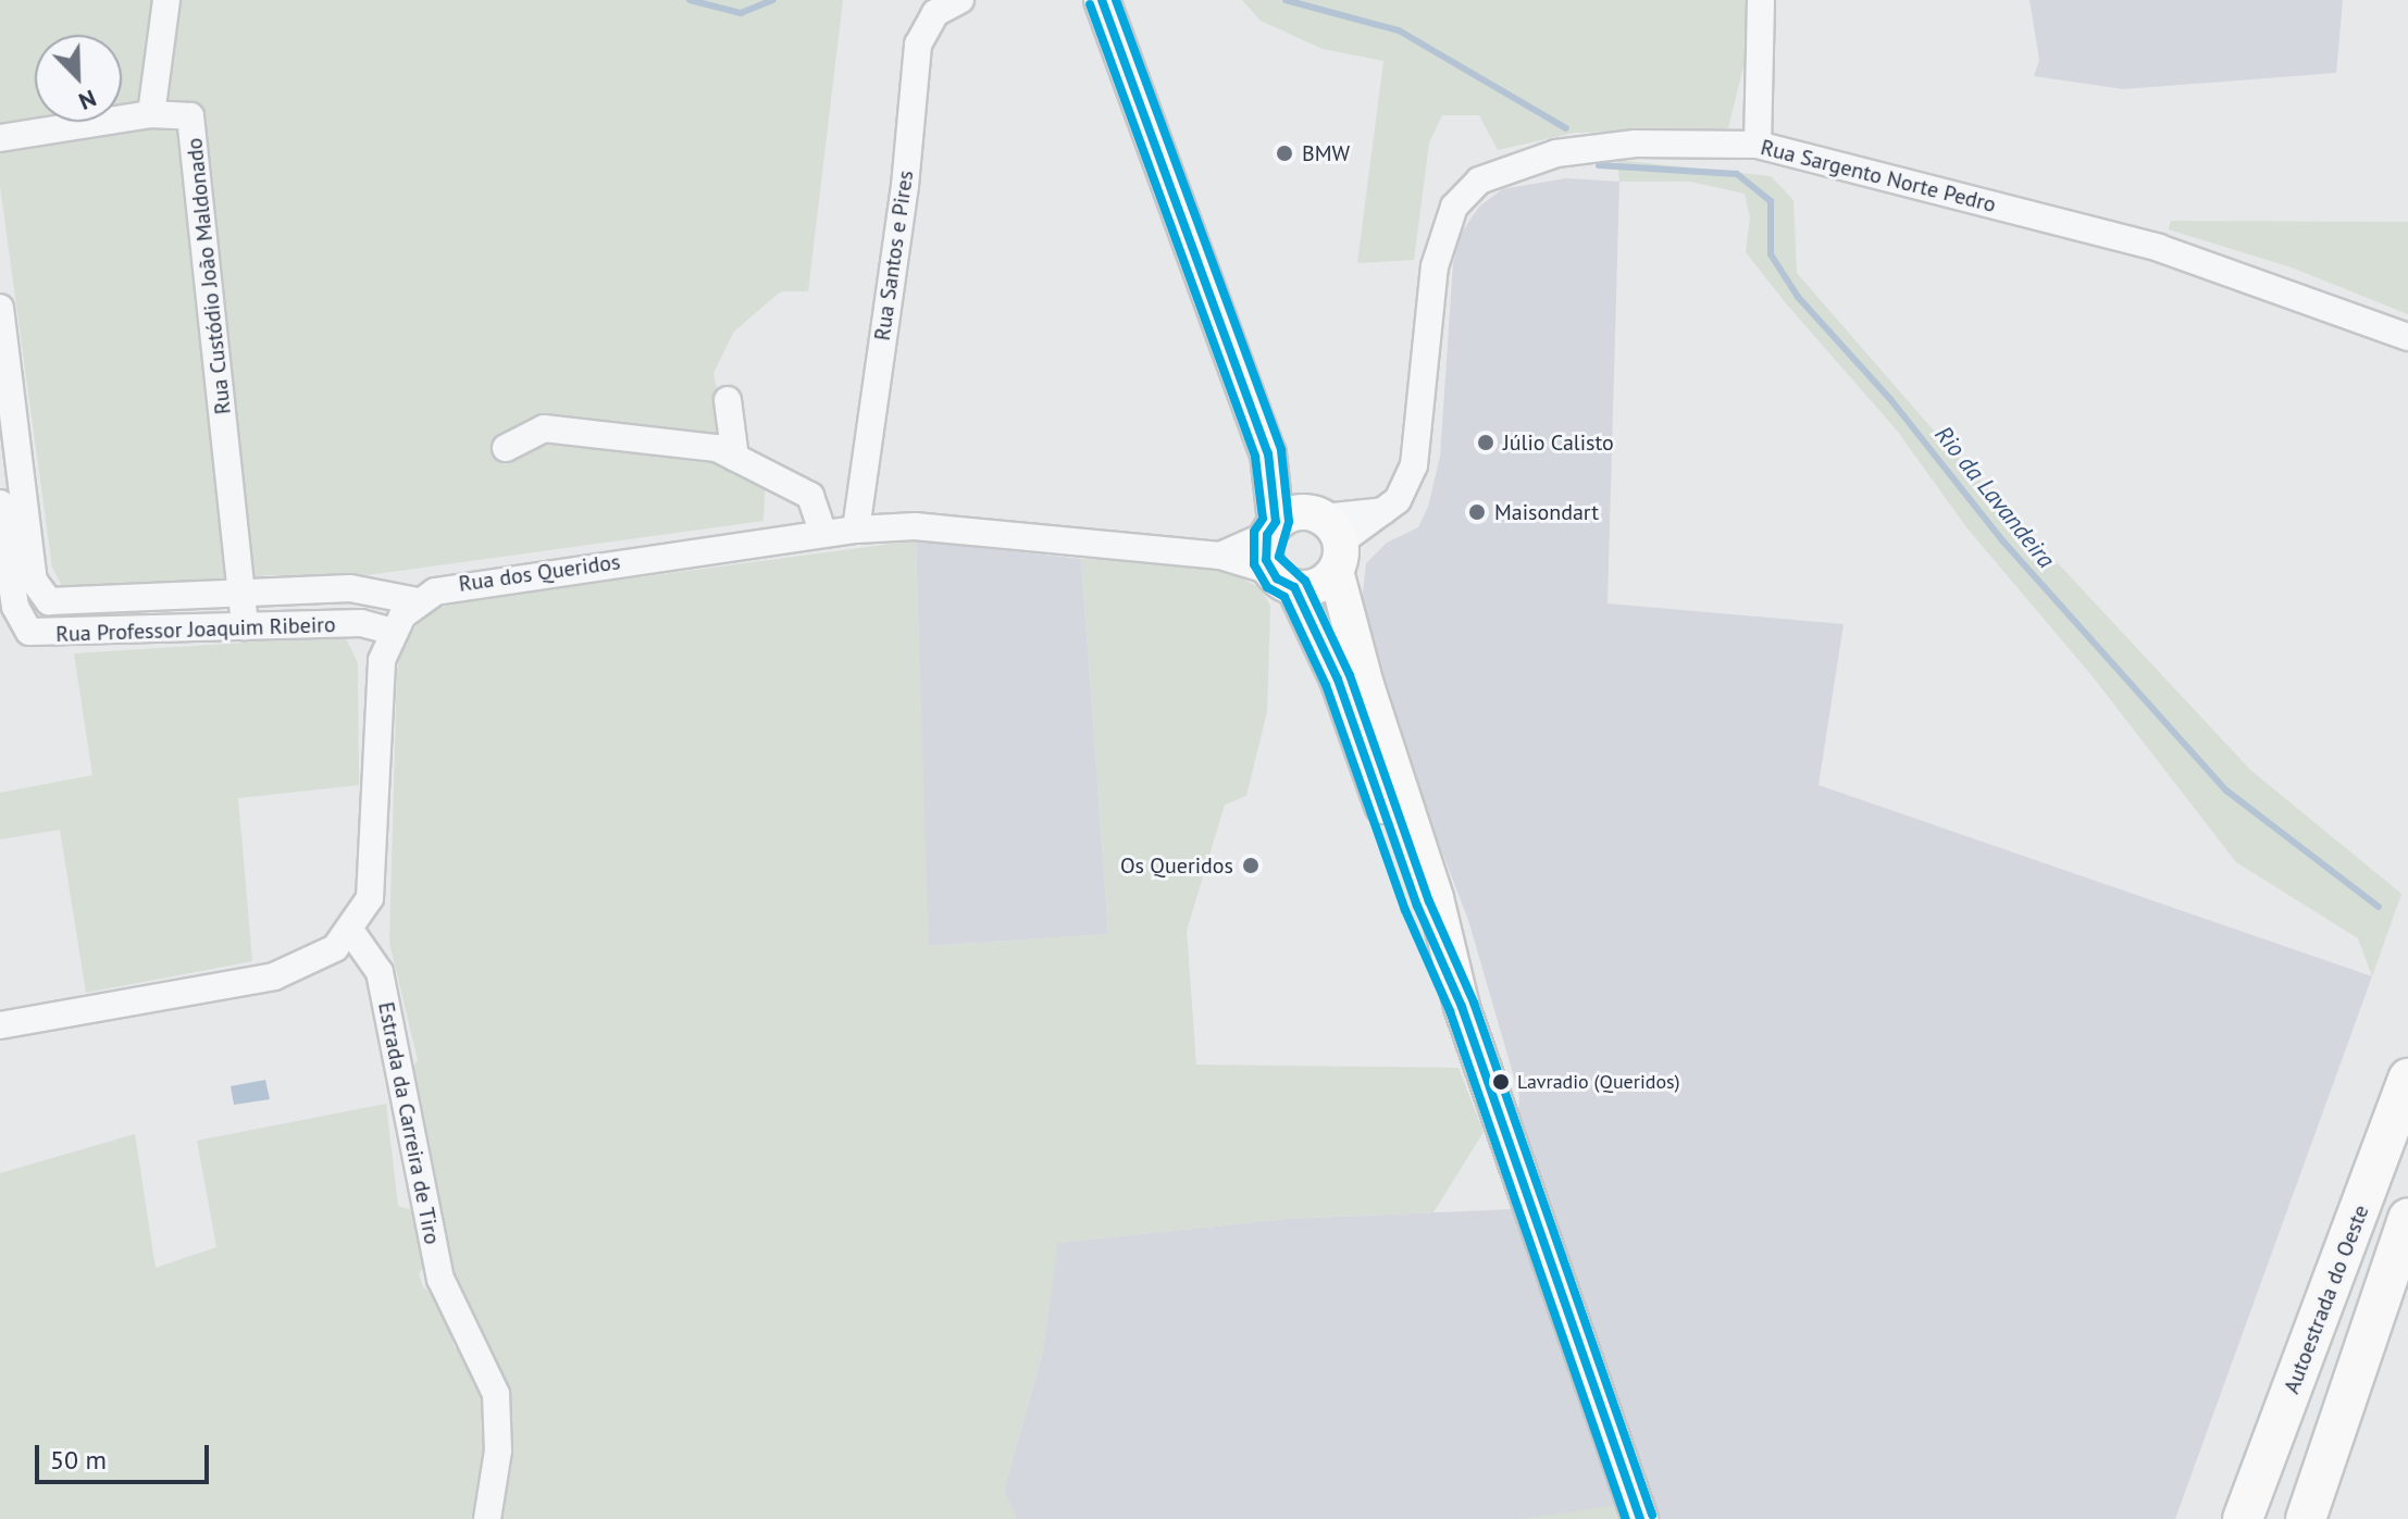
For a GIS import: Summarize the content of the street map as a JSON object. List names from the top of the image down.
{
  "streets": {
    "highway": ["Autoestrada do Oeste"],
    "street": [
      "Rua Sargento Norte Pedro",
      "Rua Santos e Pires",
      "Rua Custódio João Maldonado",
      "Rua dos Queridos",
      "Rua Professor Joaquim Ribeiro",
      "Estrada da Carreira de Tiro"
    ]
  },
  "crossings": [
    ["Rua Santos e Pires", "Rua dos Queridos"],
    ["Rua Custódio João Maldonado", "Rua Professor Joaquim Ribeiro"],
    ["Rua dos Queridos", "Rua Professor Joaquim Ribeiro"]
  ],
  "water": ["Rio da Lavandeira"],
  "places": [
    "BMW",
    "Júlio Calisto",
    "Maisondart",
    "Os Queridos",
    "Lavradio (Queridos)"
  ],
  "scale_bar": "50 m",
  "north": "bottom right"
}
